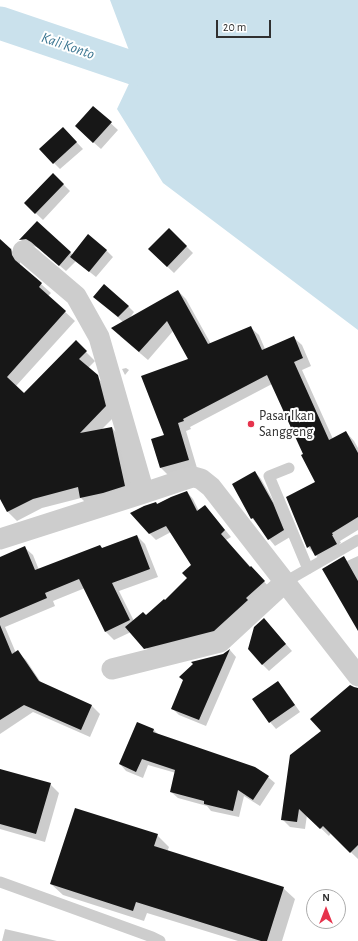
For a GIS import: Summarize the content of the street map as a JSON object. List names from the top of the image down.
{
  "water": ["Kali Konto"],
  "places": ["Pasar Ikan Sanggeng"],
  "scale_bar": "20 m",
  "north": "top"
}
